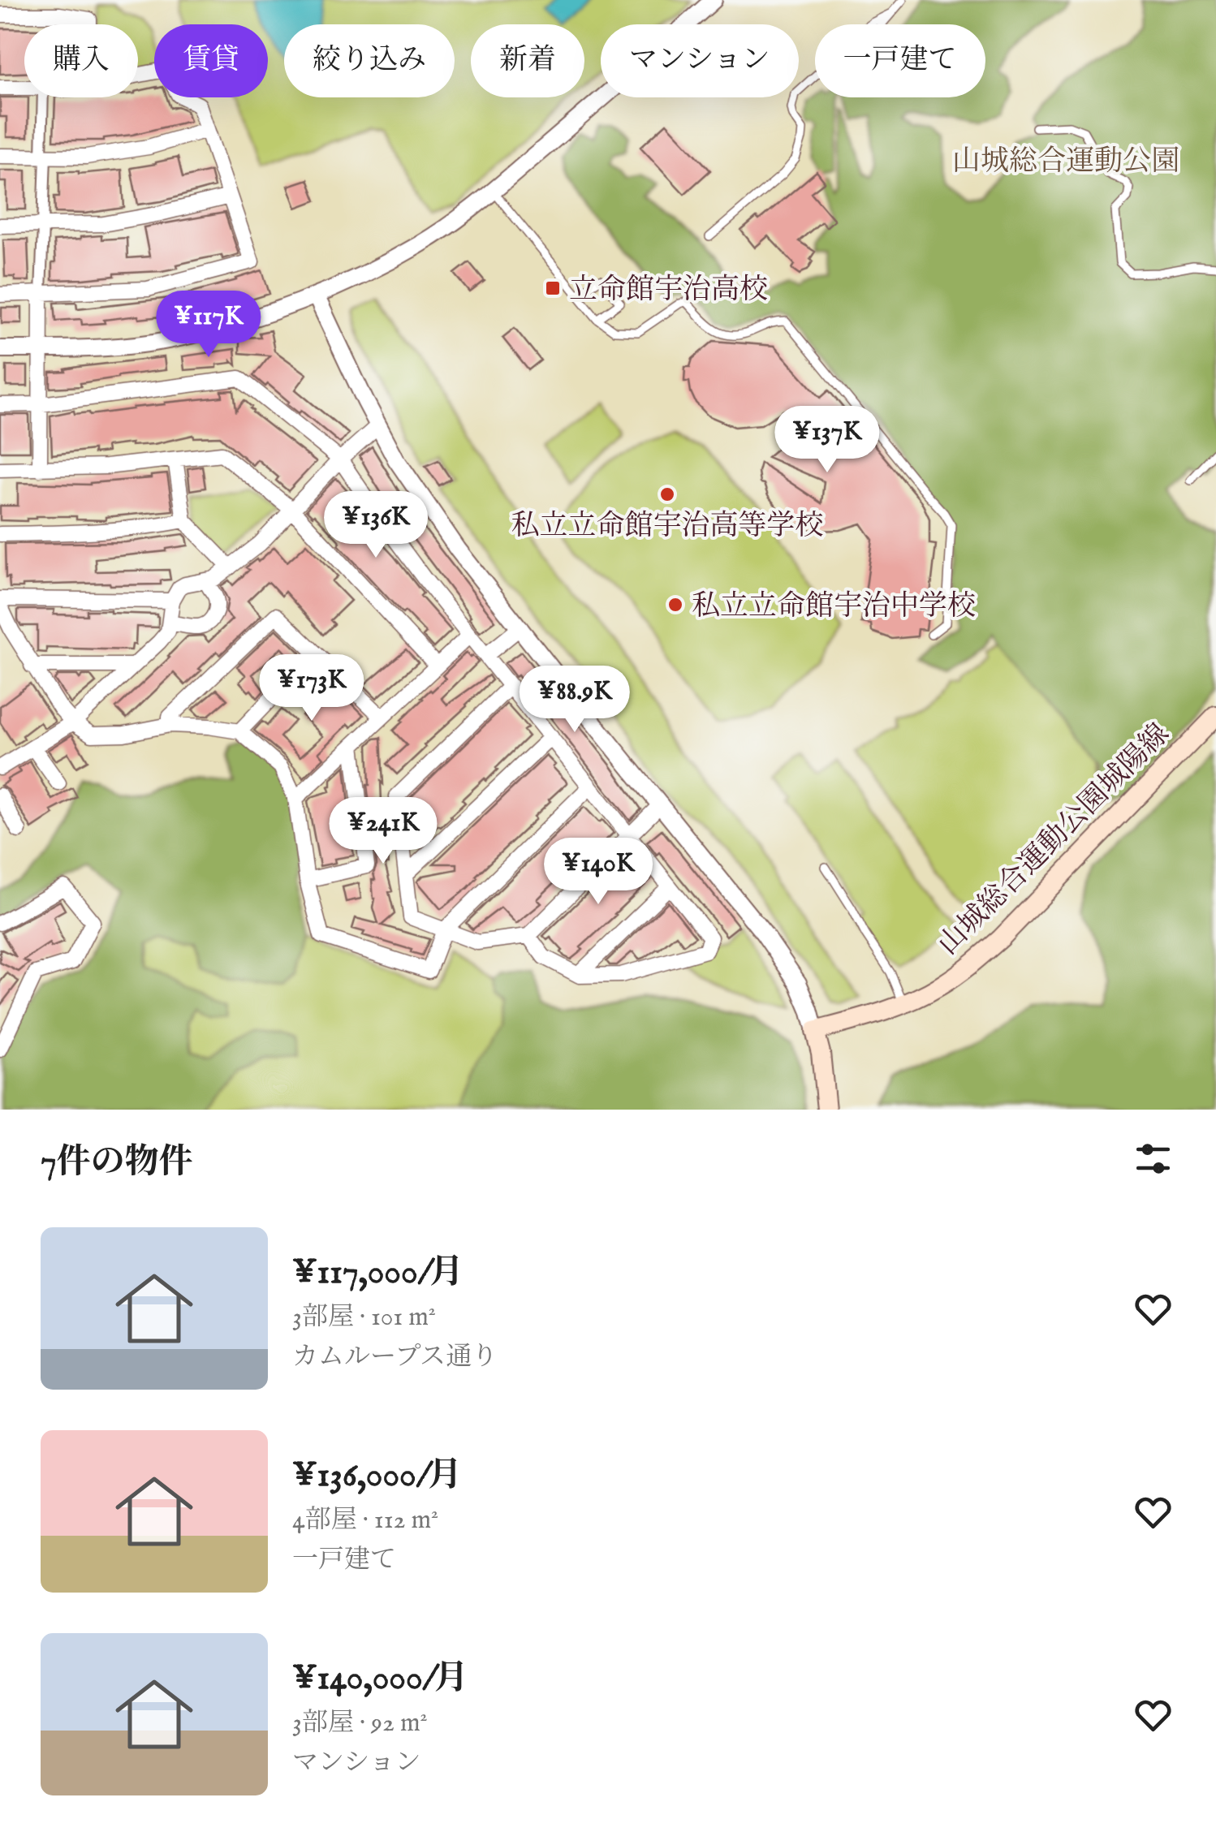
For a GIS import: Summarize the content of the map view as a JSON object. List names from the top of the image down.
{
  "streets": {
    "main road": ["山城総合運動公園城陽線"]
  },
  "parks": ["山城総合運動公園"],
  "places": {
    "transit": ["立命館宇治高校"],
    "other": ["私立立命館宇治高等学校", "私立立命館宇治中学校"]
  },
  "page": {
    "chip": [
      "購入",
      "賃貸",
      "絞り込み",
      "新着",
      "マンション",
      "一戸建て"
    ],
    "price": [
      "¥117K",
      "¥137K",
      "¥136K",
      "¥173K",
      "¥88.9K",
      "¥241K",
      "¥140K"
    ],
    "heading": "7件の物件",
    "list": [
      {
        "name": "¥117,000/月",
        "note": "3部屋 · 101 m² · カムループス通り"
      },
      {
        "name": "¥136,000/月",
        "note": "4部屋 · 112 m² · 一戸建て"
      },
      {
        "name": "¥140,000/月",
        "note": "3部屋 · 92 m² · マンション"
      }
    ]
  }
}
